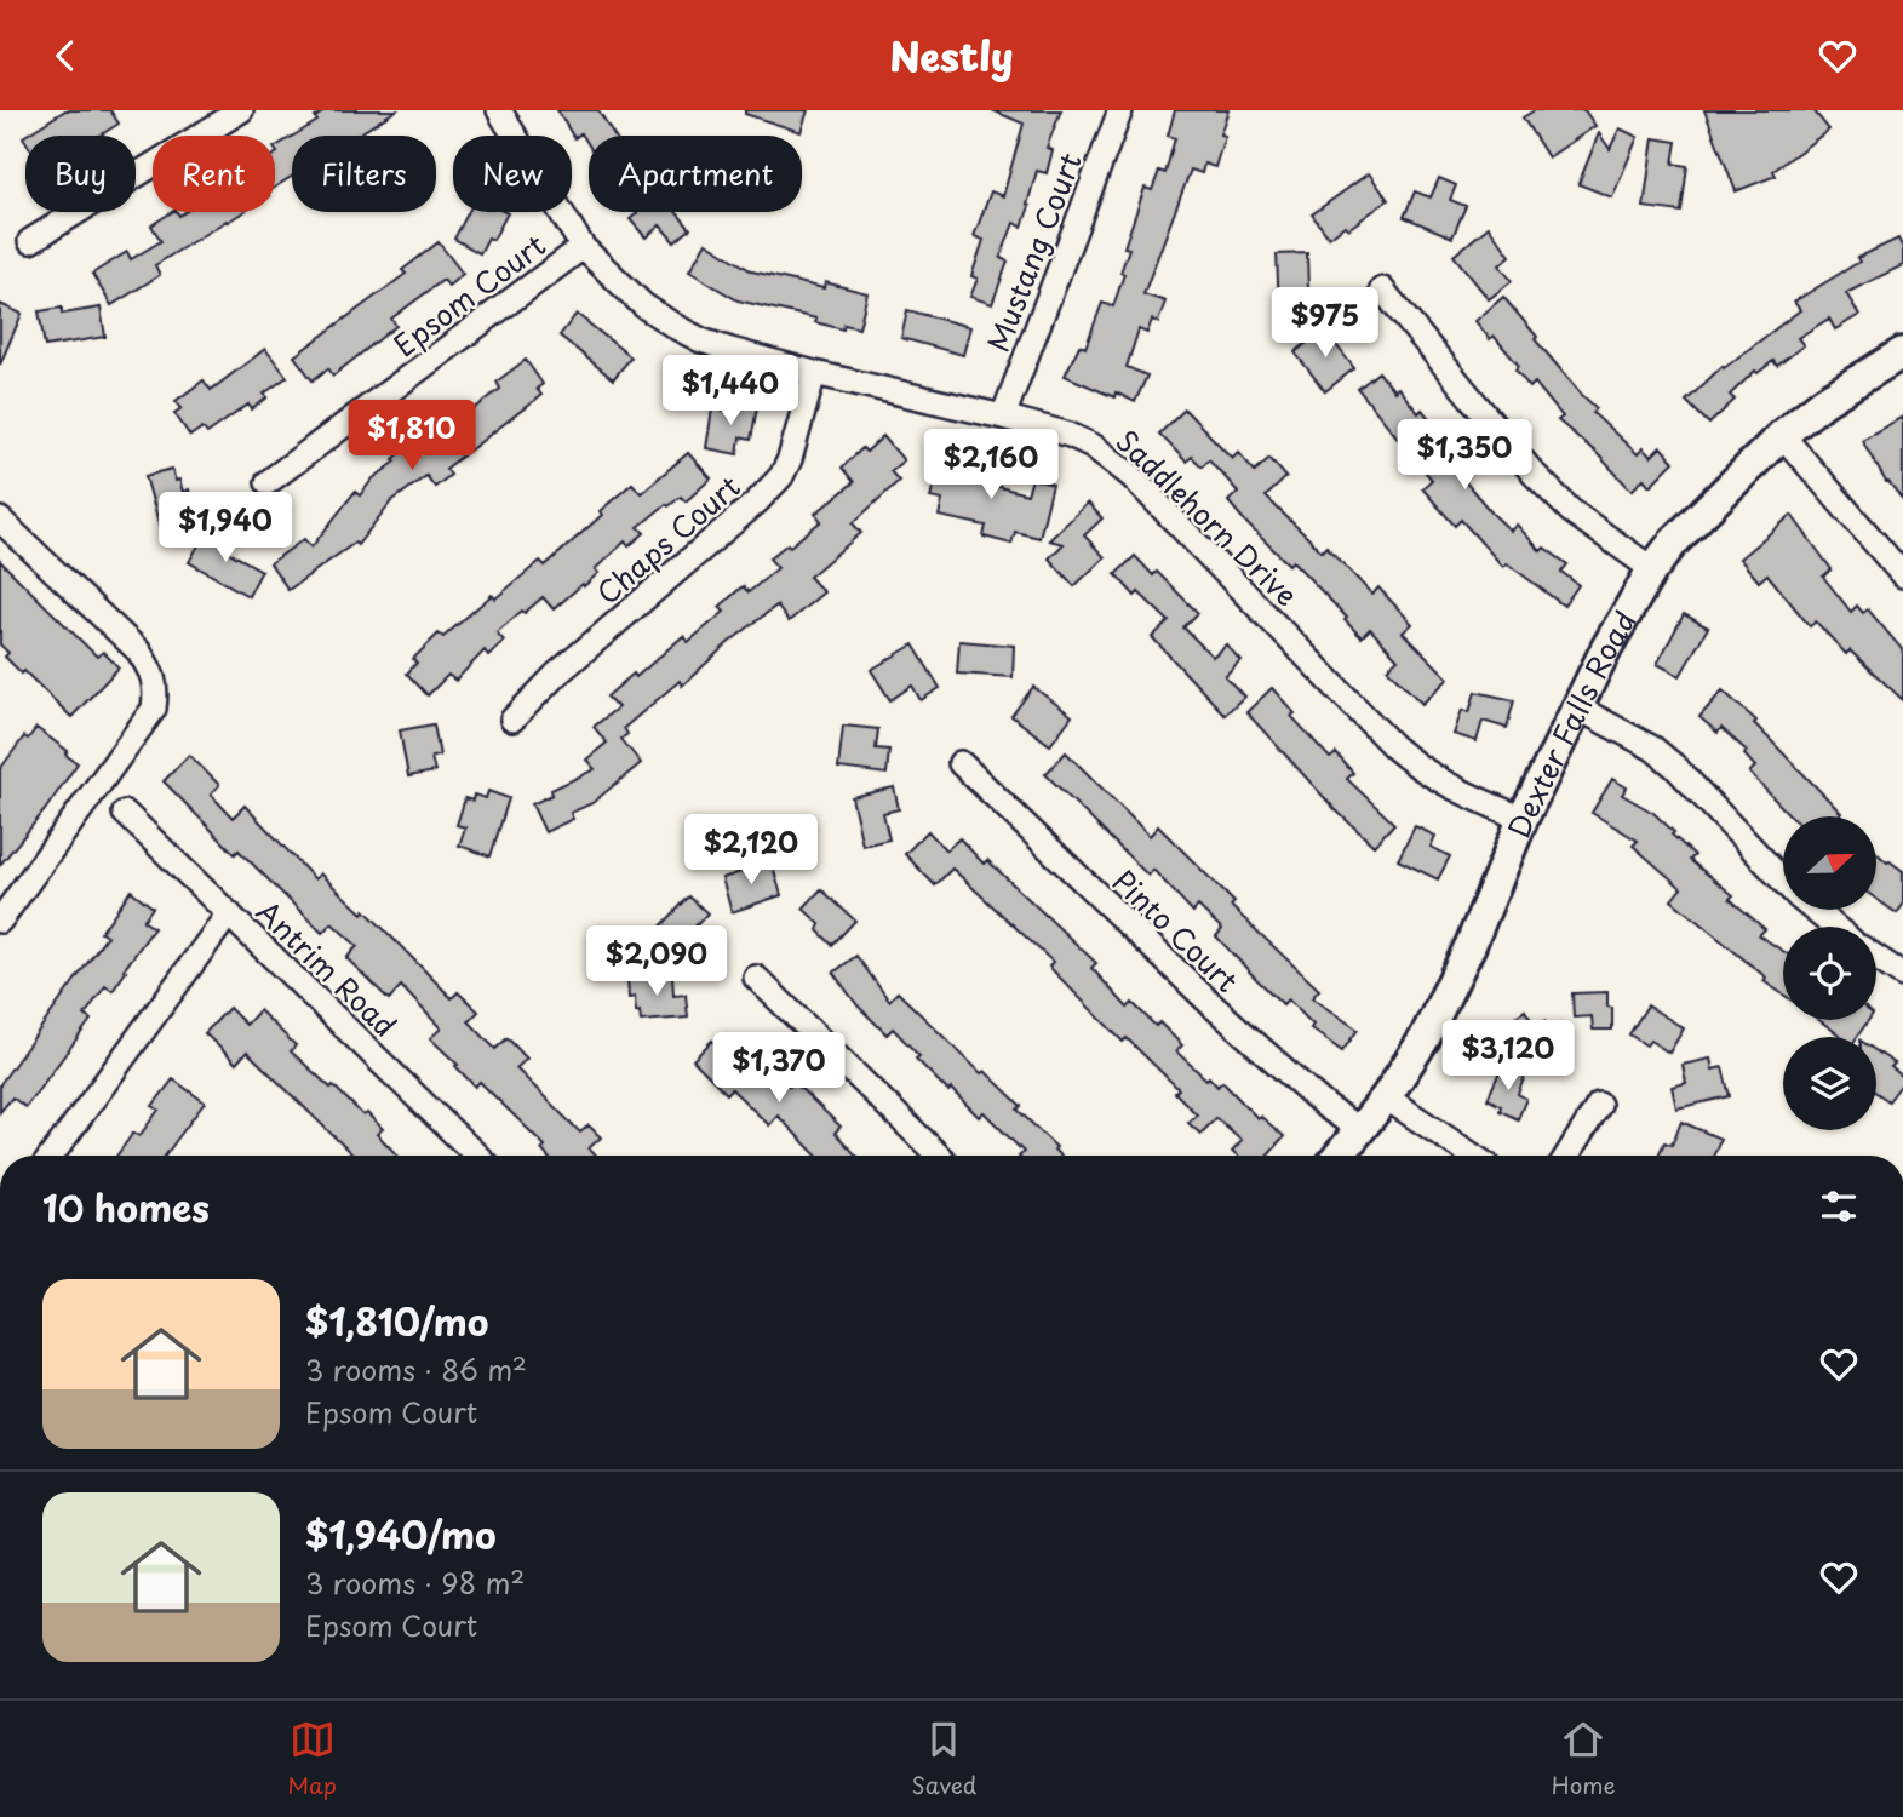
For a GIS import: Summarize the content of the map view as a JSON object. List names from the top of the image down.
{
  "streets": {
    "street": [
      "Mustang Court",
      "Epsom Court",
      "Saddlehorn Drive",
      "Chaps Court",
      "Dexter Falls Road",
      "Pinto Court",
      "Antrim Road"
    ]
  },
  "crossings": [
    ["Mustang Court", "Saddlehorn Drive"],
    ["Epsom Court", "Saddlehorn Drive"],
    ["Saddlehorn Drive", "Chaps Court"],
    ["Saddlehorn Drive", "Dexter Falls Road"],
    ["Dexter Falls Road", "Pinto Court"]
  ],
  "north": "right",
  "page": {
    "header": "Nestly",
    "chip": [
      "Buy",
      "Rent",
      "Filters",
      "New",
      "Apartment"
    ],
    "price": [
      "$975",
      "$1,440",
      "$1,810",
      "$1,350",
      "$2,160",
      "$1,940",
      "$2,120",
      "$2,090",
      "$3,120",
      "$1,370"
    ],
    "heading": "10 homes",
    "list": [
      {
        "name": "$1,810/mo",
        "note": "3 rooms · 86 m² · Epsom Court"
      },
      {
        "name": "$1,940/mo",
        "note": "3 rooms · 98 m² · Epsom Court"
      }
    ],
    "tabs": ["Map", "Saved", "Home"]
  }
}
